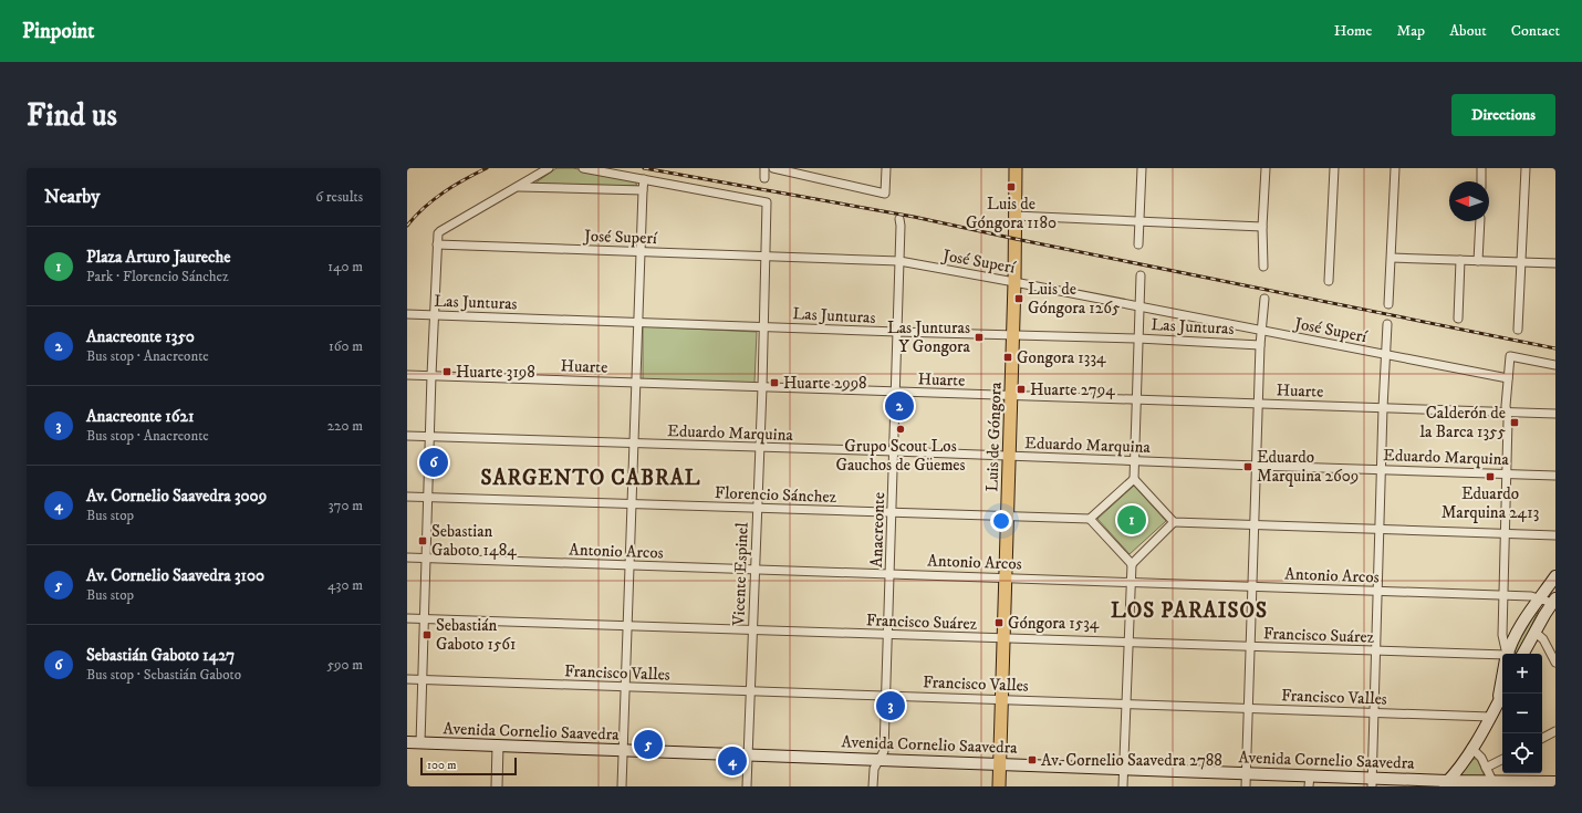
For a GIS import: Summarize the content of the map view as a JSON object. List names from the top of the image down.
{
  "streets": {
    "main road": ["Luis de Góngora", "Avenida Cornelio Saavedra"],
    "street": [
      "José Superí",
      "Las Junturas",
      "Huarte",
      "Eduardo Marquina",
      "Florencio Sánchez",
      "Anacreonte",
      "Antonio Arcos",
      "Vicente Espinel",
      "Francisco Suárez",
      "Francisco Valles"
    ]
  },
  "crossings": [
    ["José Superí", "Luis de Góngora"],
    ["José Superí", "Anacreonte"],
    ["José Superí", "Vicente Espinel"],
    ["Las Junturas", "Luis de Góngora"],
    ["Las Junturas", "Anacreonte"],
    ["Las Junturas", "Vicente Espinel"],
    ["Huarte", "Luis de Góngora"],
    ["Huarte", "Anacreonte"],
    ["Huarte", "Vicente Espinel"],
    ["Eduardo Marquina", "Luis de Góngora"],
    ["Eduardo Marquina", "Anacreonte"],
    ["Eduardo Marquina", "Vicente Espinel"],
    ["Luis de Góngora", "Florencio Sánchez"],
    ["Luis de Góngora", "Antonio Arcos"],
    ["Luis de Góngora", "Francisco Suárez"],
    ["Luis de Góngora", "Francisco Valles"],
    ["Luis de Góngora", "Avenida Cornelio Saavedra"],
    ["Florencio Sánchez", "Anacreonte"],
    ["Florencio Sánchez", "Vicente Espinel"],
    ["Anacreonte", "Antonio Arcos"],
    ["Anacreonte", "Francisco Suárez"],
    ["Anacreonte", "Francisco Valles"],
    ["Anacreonte", "Avenida Cornelio Saavedra"],
    ["Antonio Arcos", "Vicente Espinel"],
    ["Vicente Espinel", "Francisco Suárez"],
    ["Vicente Espinel", "Francisco Valles"],
    ["Vicente Espinel", "Avenida Cornelio Saavedra"]
  ],
  "districts": ["SARGENTO CABRAL", "LOS PARAISOS"],
  "places": {
    "transit": [
      "Luis de Góngora 1180",
      "Luis de Góngora 1265",
      "Las Junturas Y Gongora",
      "Gongora 1334",
      "Huarte 3198",
      "Huarte 2998",
      "Huarte 2794",
      "Calderón de la Barca 1355",
      "Eduardo Marquina 2609",
      "Eduardo Marquina 2413",
      "Sebastian Gaboto 1484",
      "Góngora 1534",
      "Sebastián Gaboto 1561",
      "Av. Cornelio Saavedra 2788"
    ],
    "other": ["Grupo Scout Los Gauchos de Güemes"]
  },
  "scale_bar": "100 m",
  "north": "left",
  "page": {
    "header": "Pinpoint",
    "nav": [
      "Home",
      "Map",
      "About",
      "Contact"
    ],
    "buttons": "Directions",
    "title": "Find us",
    "heading": ["Nearby", "6 results"],
    "list": [
      {
        "mark": "1",
        "name": "Plaza Arturo Jaureche",
        "note": "Park · Florencio Sánchez",
        "value": "140 m"
      },
      {
        "mark": "2",
        "name": "Anacreonte 1350",
        "note": "Bus stop · Anacreonte",
        "value": "160 m"
      },
      {
        "mark": "3",
        "name": "Anacreonte 1621",
        "note": "Bus stop · Anacreonte",
        "value": "220 m"
      },
      {
        "mark": "4",
        "name": "Av. Cornelio Saavedra 3009",
        "note": "Bus stop",
        "value": "370 m"
      },
      {
        "mark": "5",
        "name": "Av. Cornelio Saavedra 3100",
        "note": "Bus stop",
        "value": "430 m"
      },
      {
        "mark": "6",
        "name": "Sebastián Gaboto 1427",
        "note": "Bus stop · Sebastián Gaboto",
        "value": "590 m"
      }
    ],
    "pins": [
      "2",
      "6",
      "1",
      "3",
      "5",
      "4"
    ],
    "map_buttons": ["+", "−"],
    "scale": "100 m"
  }
}
